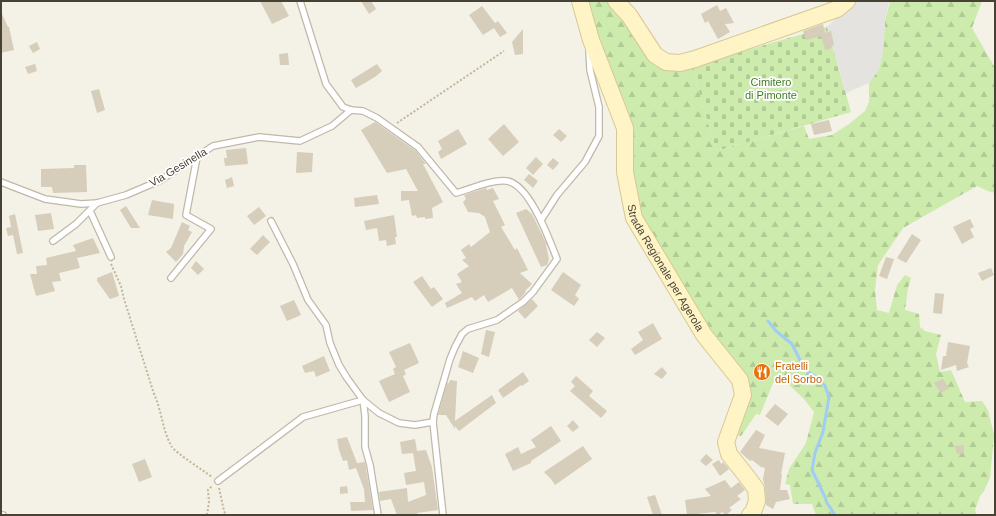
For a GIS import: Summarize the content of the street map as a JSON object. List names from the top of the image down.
{
  "streets": {
    "main road": ["Strada Regionale per Agerola"],
    "lane": ["Via Gesinella"]
  },
  "parks": ["Cimitero di Pimonte"],
  "places": {
    "restaurant": ["Fratelli del Sorbo"]
  }
}
